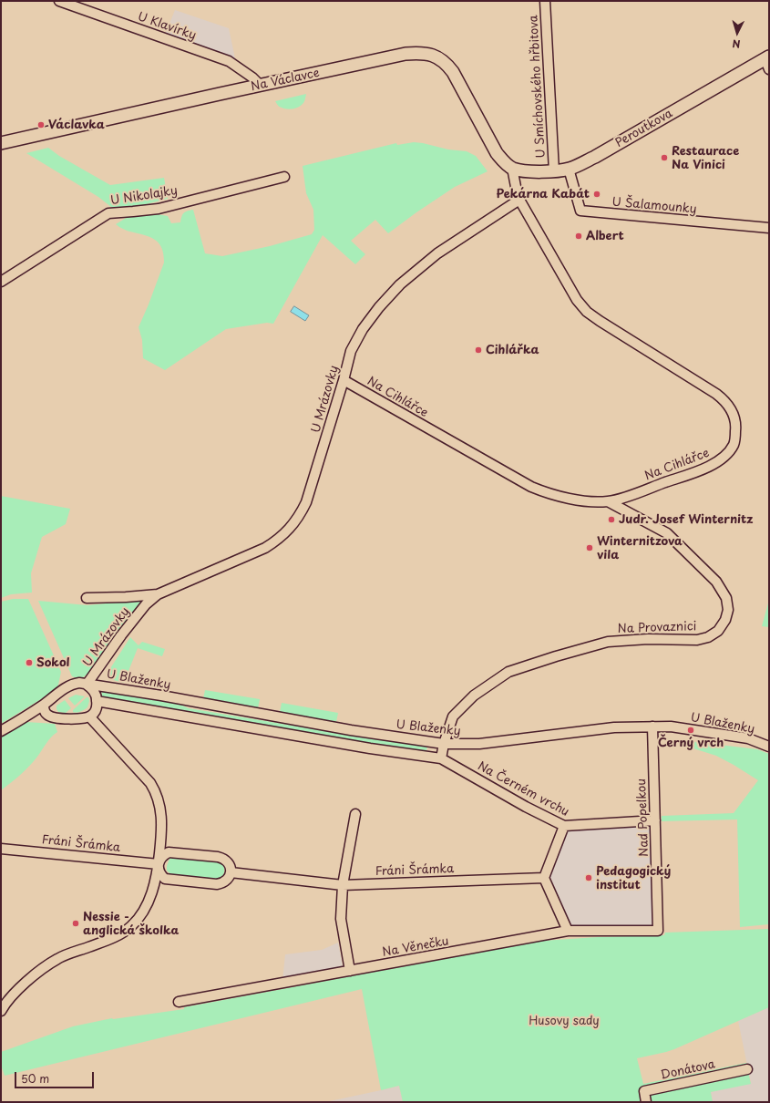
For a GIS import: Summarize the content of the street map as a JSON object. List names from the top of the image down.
{
  "streets": {
    "street": [
      "U Klavírky",
      "Na Václavce",
      "U Smíchovského hřbitova",
      "Peroutkova",
      "U Nikolajky",
      "U Šalamounky",
      "Na Cihlářce",
      "U Mrázovky",
      "Na Provaznici",
      "U Blaženky",
      "Na Černém vrchu",
      "Nad Popelkou",
      "Fráni Šrámka",
      "Na Věnečku",
      "Donátova"
    ]
  },
  "crossings": [
    ["U Klavírky", "Na Václavce"],
    ["Na Václavce", "Peroutkova"],
    ["Na Václavce", "Na Cihlářce"],
    ["U Smíchovského hřbitova", "Peroutkova"],
    ["Peroutkova", "U Šalamounky"],
    ["Peroutkova", "Na Cihlářce"],
    ["Na Cihlářce", "U Mrázovky"],
    ["Na Cihlářce", "Na Provaznici"],
    ["U Mrázovky", "U Blaženky"],
    ["Na Provaznici", "U Blaženky"],
    ["U Blaženky", "Nad Popelkou"],
    ["Na Černém vrchu", "Nad Popelkou"],
    ["Nad Popelkou", "Na Věnečku"]
  ],
  "parks": ["Husovy sady"],
  "places": [
    "Václavka",
    "Restaurace Na Vinici",
    "Pekárna Kabát",
    "Albert",
    "Cihlářka",
    "Judr. Josef Winternitz",
    "Winternitzova vila",
    "Sokol",
    "Černý vrch",
    "Pedagogický institut",
    "Nessie - anglická školka"
  ],
  "scale_bar": "50 m",
  "north": "bottom"
}
